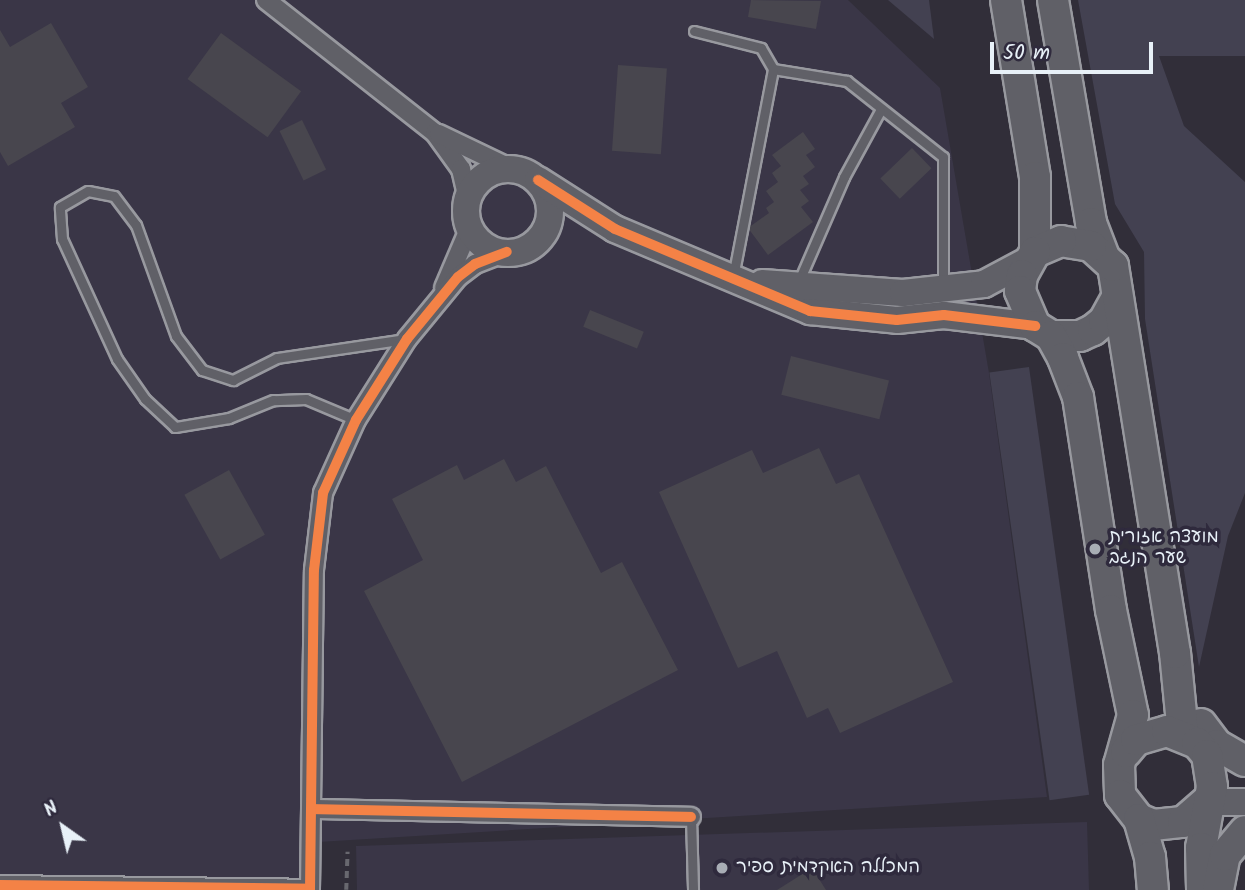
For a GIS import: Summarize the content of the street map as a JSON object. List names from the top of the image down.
{
  "places": ["מועצה אזורית שער הנגב", "המכללה האקדמית ספיר"],
  "scale_bar": "50 m",
  "north": "top left"
}
